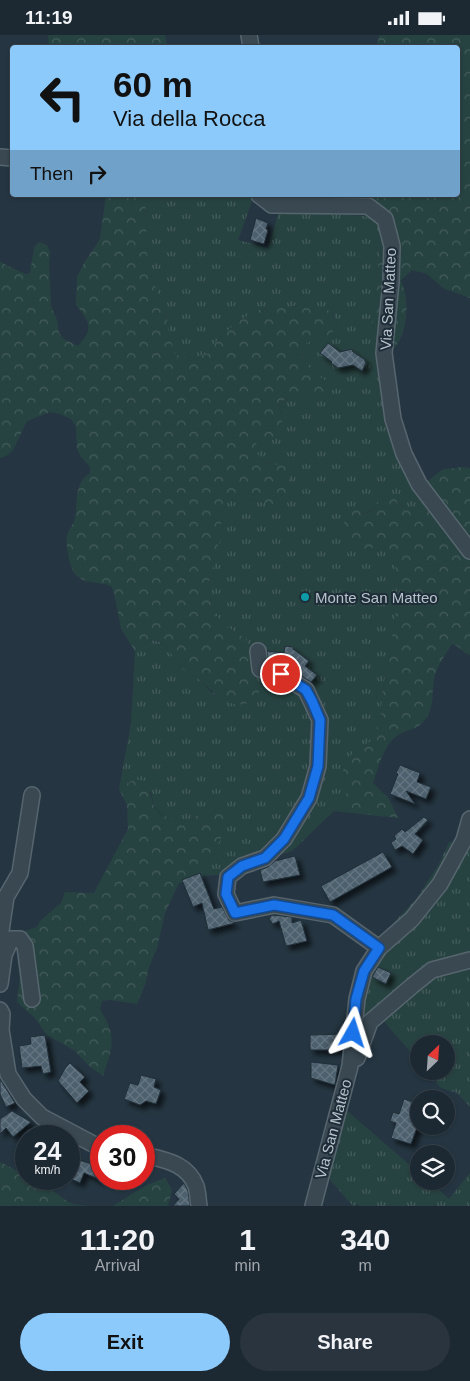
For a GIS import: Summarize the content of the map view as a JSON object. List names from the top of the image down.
{
  "streets": {
    "street": ["Via San Matteo"]
  },
  "places": ["Monte San Matteo"],
  "north": "top right",
  "page": {
    "status": "11:19",
    "turn": ["60 m", "Via della Rocca"],
    "then": "Then",
    "speed": "24 km/h",
    "limit": "30",
    "eta": [
      "11:20",
      "Arrival",
      "1",
      "min",
      "340",
      "m"
    ],
    "buttons": ["Exit", "Share"]
  }
}
